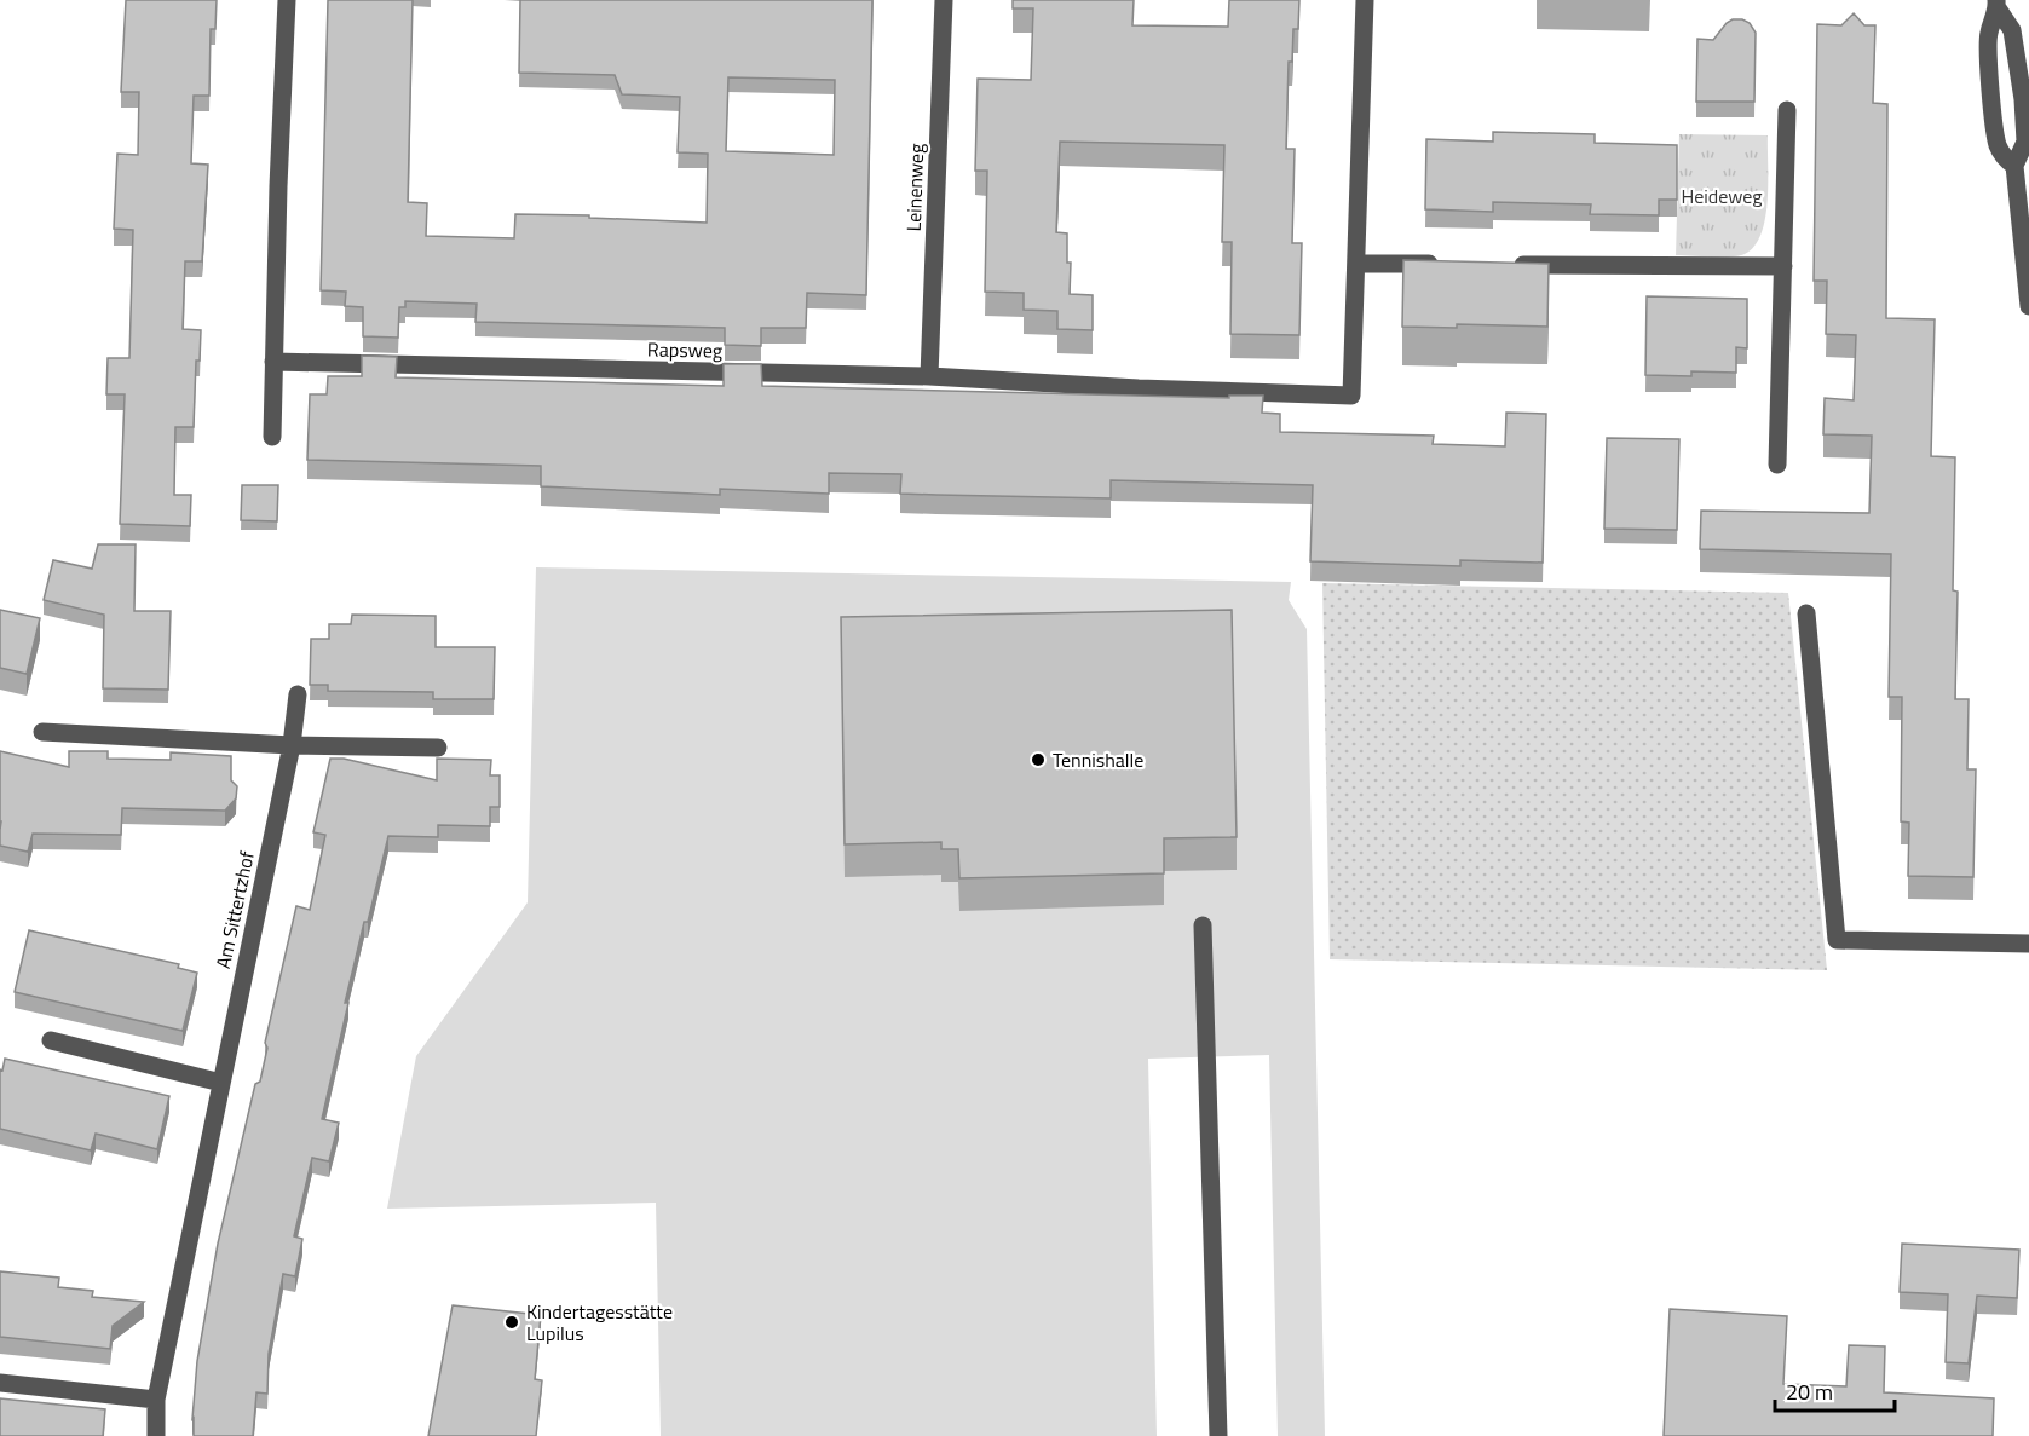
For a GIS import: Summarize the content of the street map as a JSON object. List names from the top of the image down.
{
  "streets": {
    "street": ["Leinenweg", "Rapsweg", "Am Sittertzhof"]
  },
  "crossings": [
    ["Leinenweg", "Rapsweg"]
  ],
  "parks": ["Heideweg"],
  "places": ["Tennishalle", "Kindertagesstätte Lupilus"],
  "scale_bar": "20 m"
}
